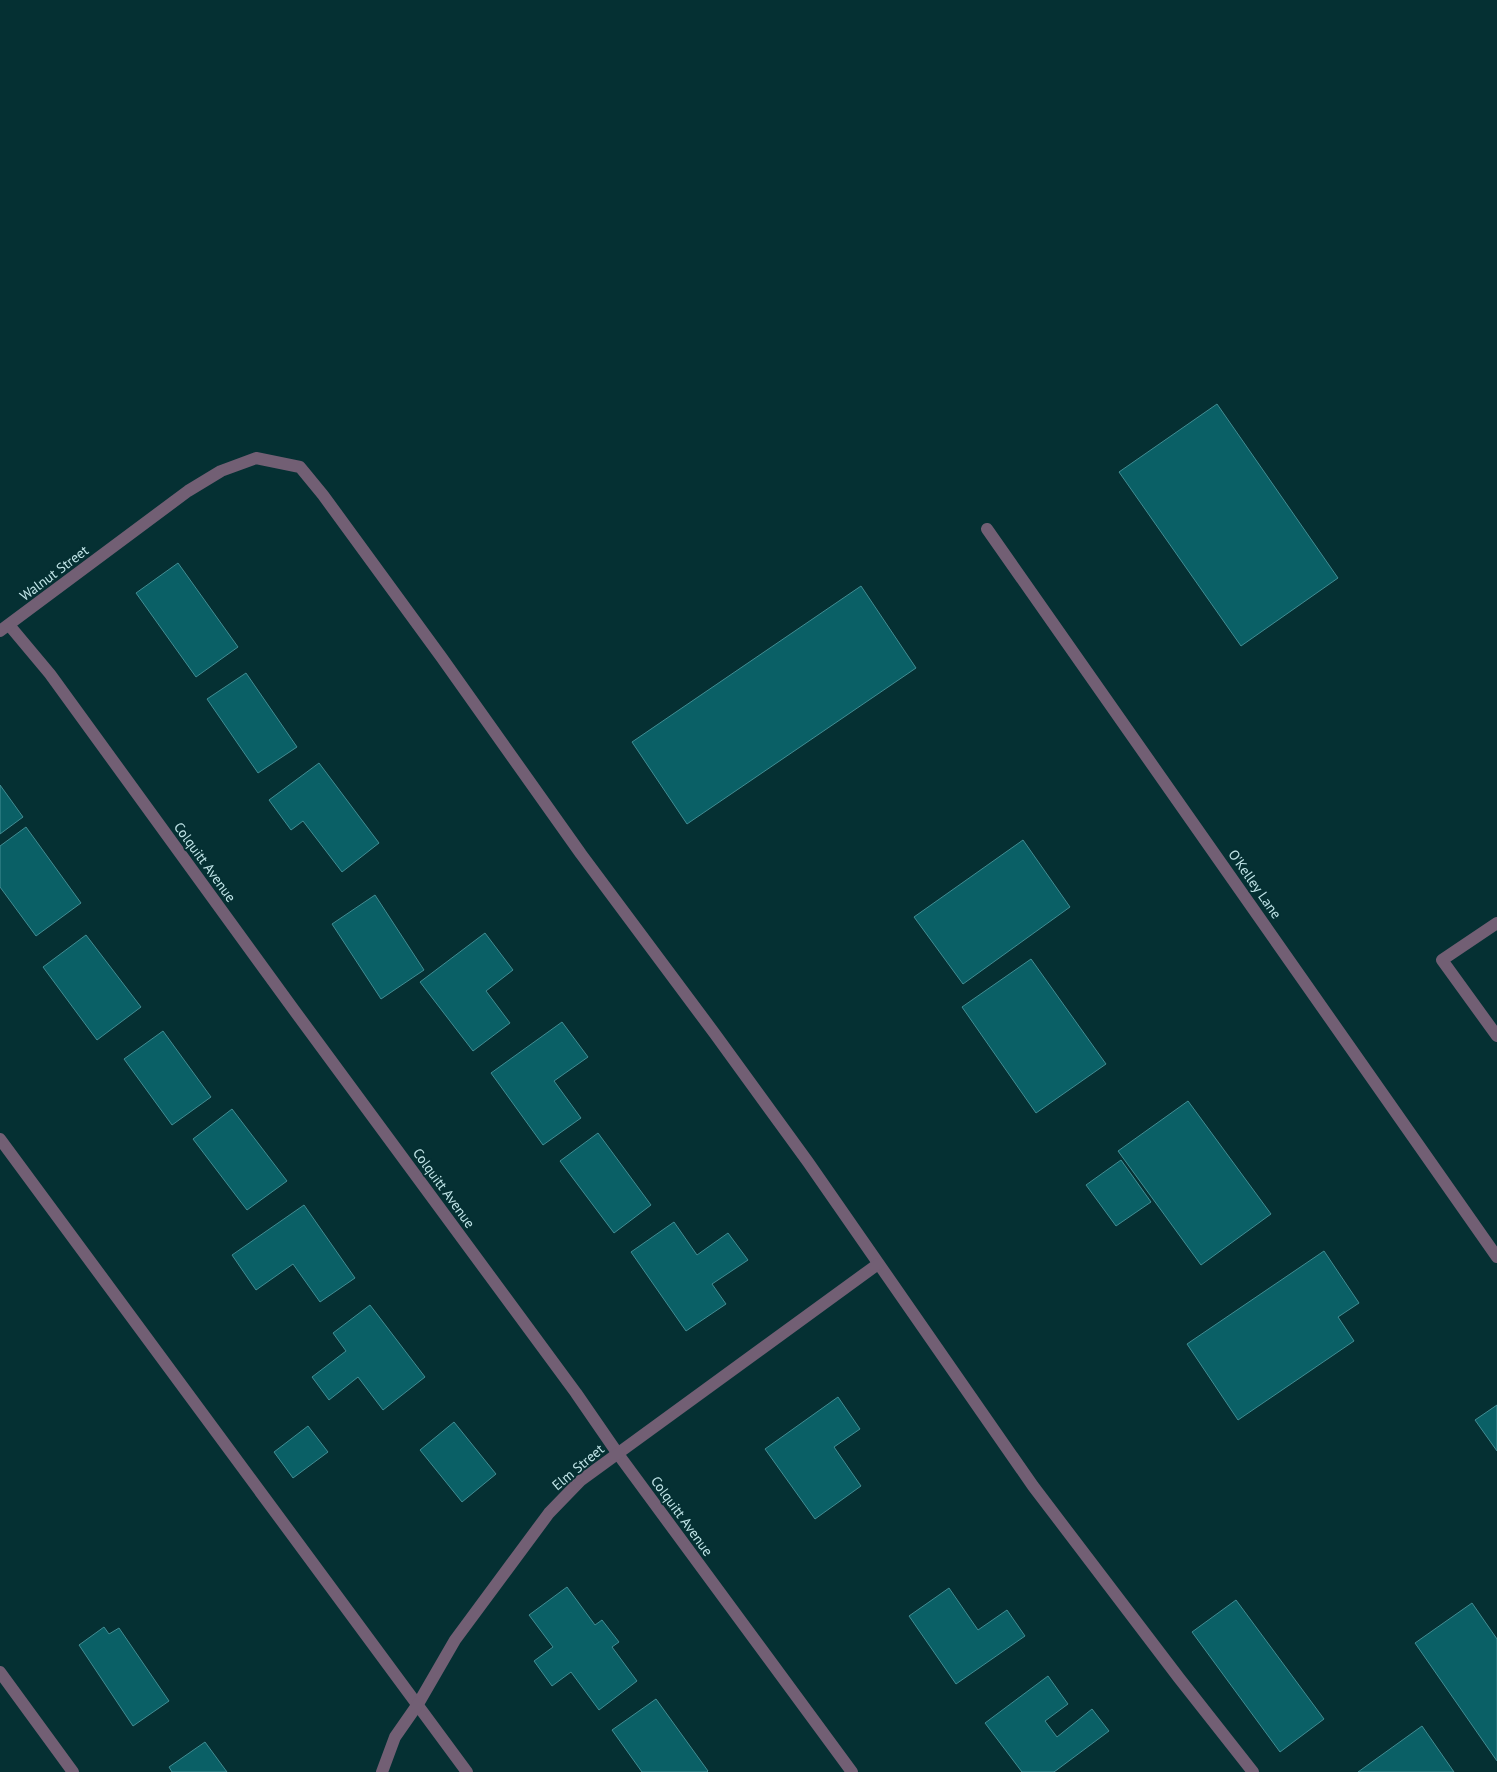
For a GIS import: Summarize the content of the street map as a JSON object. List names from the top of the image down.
{
  "streets": {
    "street": [
      "Walnut Street",
      "Colquitt Avenue",
      "O'Kelley Lane",
      "Elm Street"
    ]
  },
  "crossings": [
    ["Walnut Street", "Colquitt Avenue"],
    ["Walnut Street", "Elm Street"],
    ["Colquitt Avenue", "Elm Street"]
  ]
}
